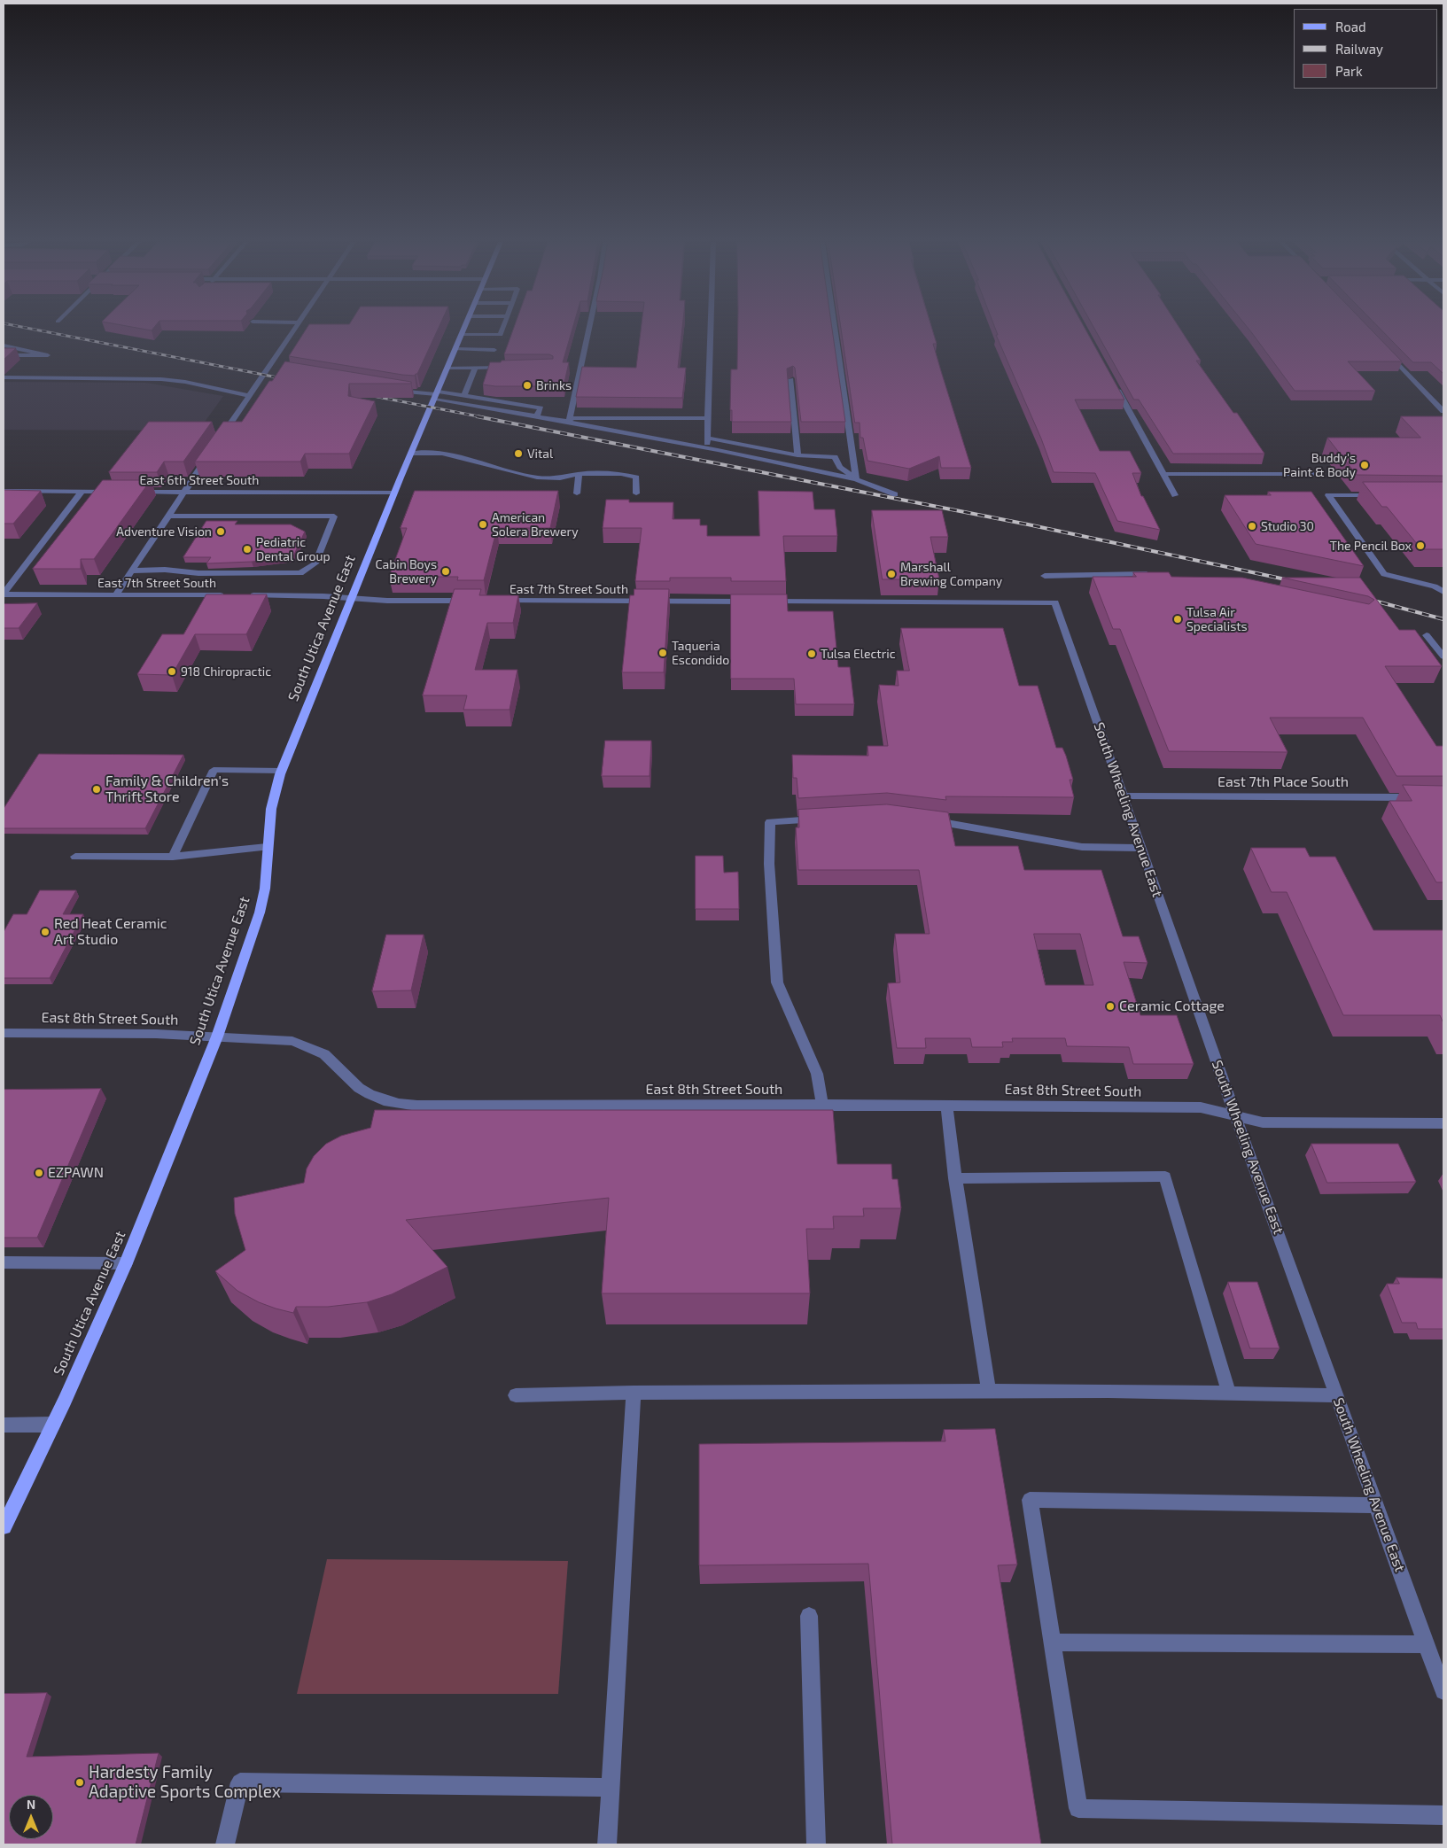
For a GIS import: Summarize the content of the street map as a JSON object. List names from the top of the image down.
{
  "streets": {
    "main road": ["South Utica Avenue East"],
    "street": [
      "East 6th Street South",
      "East 7th Street South",
      "East 7th Place South",
      "South Wheeling Avenue East",
      "East 8th Street South"
    ]
  },
  "crossings": [
    ["East 6th Street South", "South Utica Avenue East"],
    ["East 7th Street South", "South Wheeling Avenue East"],
    ["South Utica Avenue East", "East 8th Street South"],
    ["East 7th Place South", "South Wheeling Avenue East"],
    ["South Wheeling Avenue East", "East 8th Street South"]
  ],
  "places": [
    "Brinks",
    "Vital",
    "Buddy's Paint & Body",
    "American Solera Brewery",
    "Studio 30",
    "Adventure Vision",
    "The Pencil Box",
    "Pediatric Dental Group",
    "Cabin Boys Brewery",
    "Marshall Brewing Company",
    "Tulsa Air Specialists",
    "Taqueria Escondido",
    "Tulsa Electric",
    "918 Chiropractic",
    "Family & Children's Thrift Store",
    "Red Heat Ceramic Art Studio",
    "Ceramic Cottage",
    "EZPAWN",
    "Hardesty Family Adaptive Sports Complex"
  ],
  "legend": ["Road", "Railway", "Park"],
  "north": "top"
}
